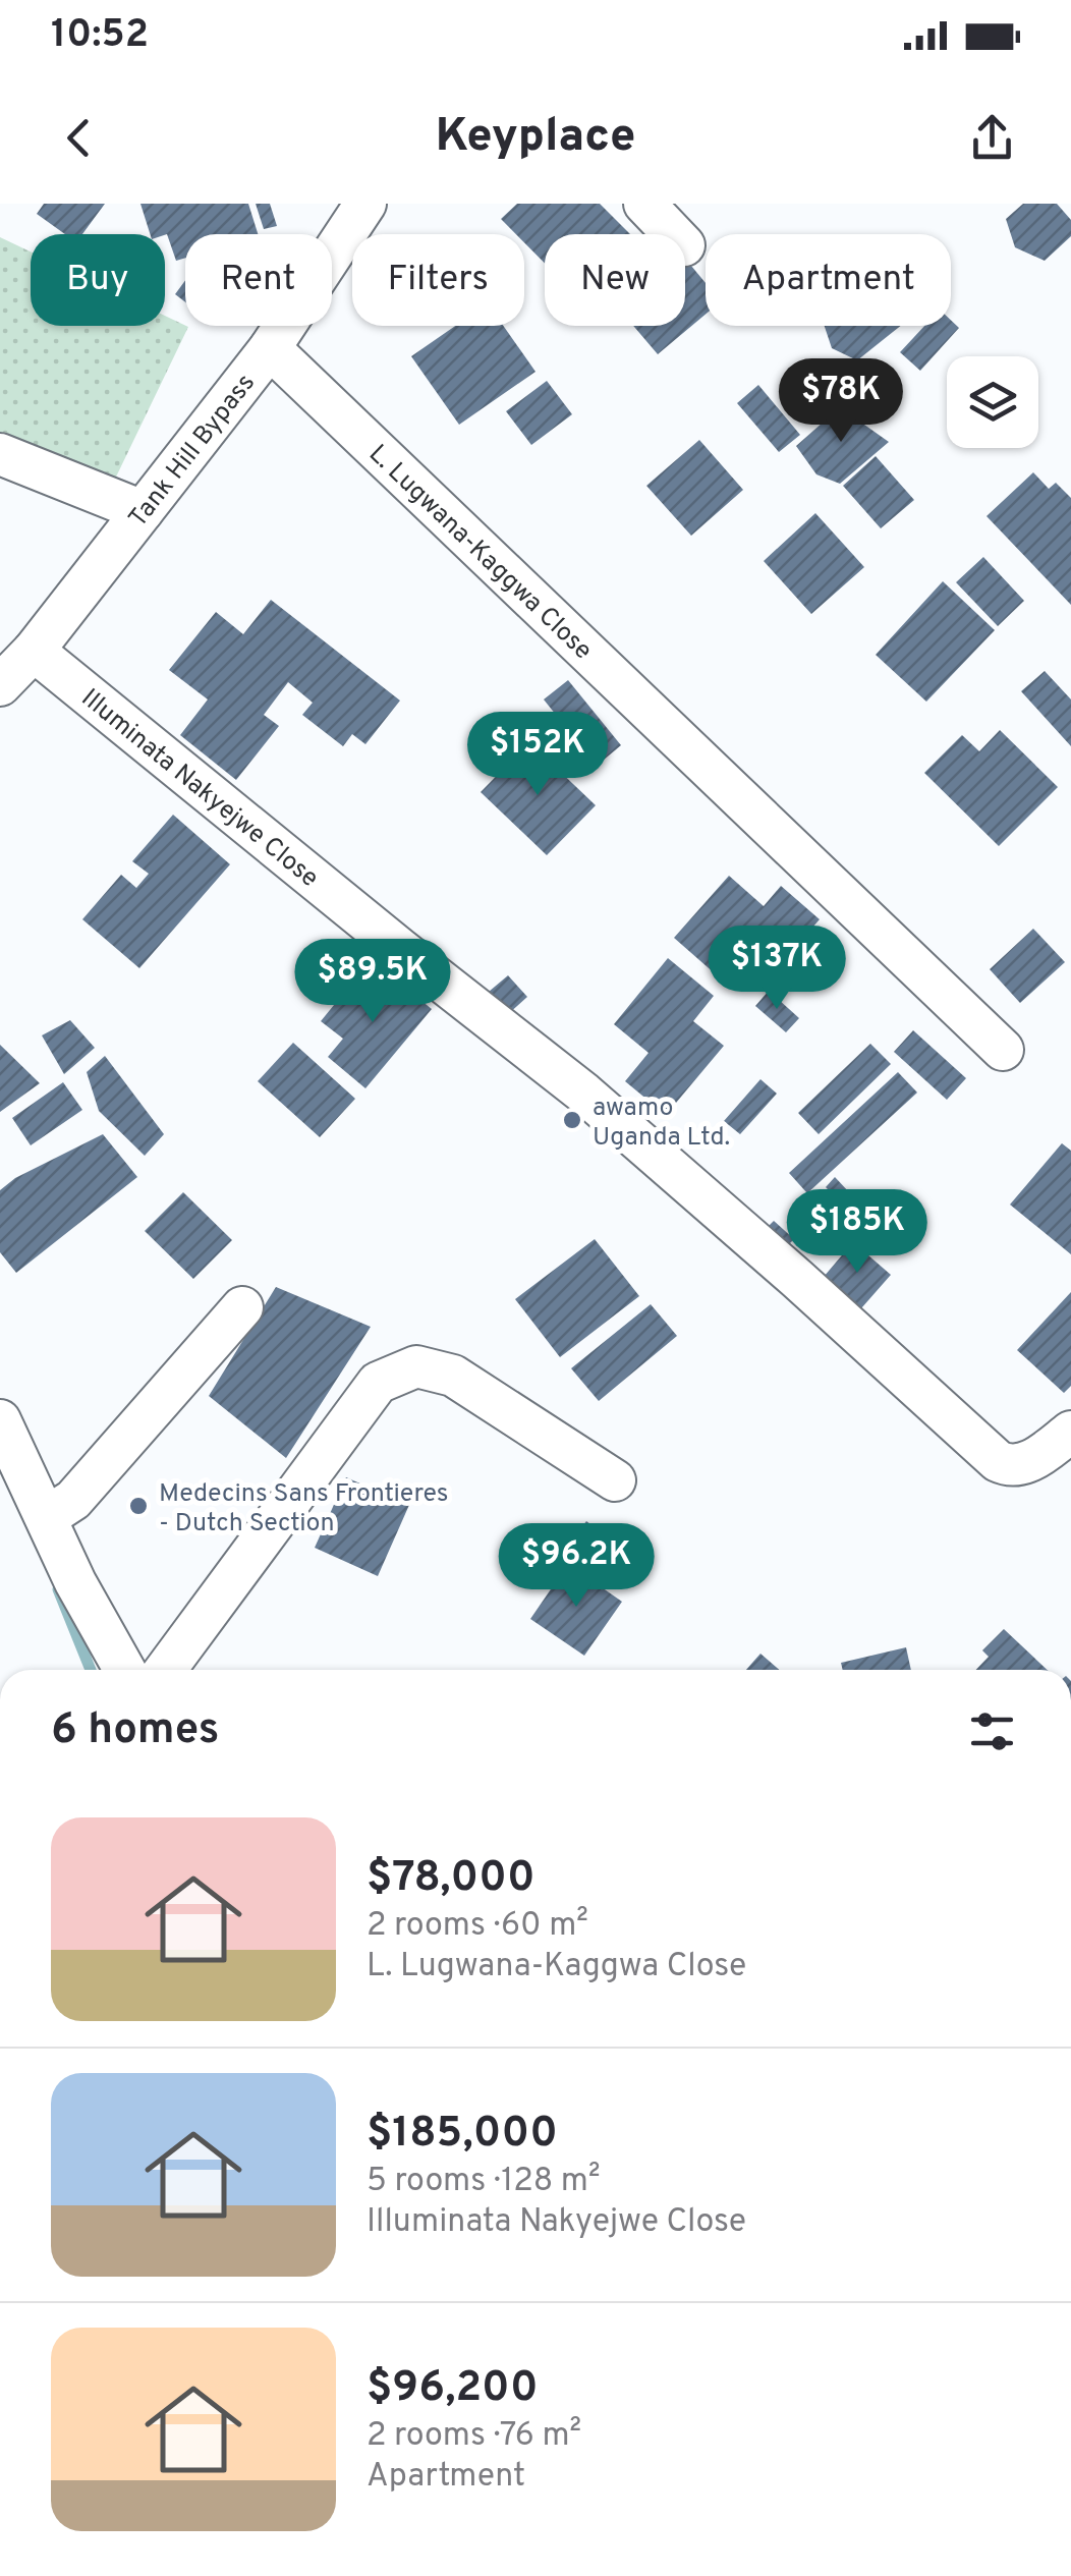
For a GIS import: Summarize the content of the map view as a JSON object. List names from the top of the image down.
{
  "streets": {
    "street": ["Tank Hill Bypass", "L. Lugwana-Kaggwa Close", "Illuminata Nakyejwe Close"]
  },
  "crossings": [
    ["Tank Hill Bypass", "L. Lugwana-Kaggwa Close"],
    ["Tank Hill Bypass", "Illuminata Nakyejwe Close"]
  ],
  "places": ["awamo Uganda Ltd.", "Medecins Sans Frontieres - Dutch Section"],
  "page": {
    "status": "10:52",
    "header": "Keyplace",
    "chip": [
      "Buy",
      "Rent",
      "Filters",
      "New",
      "Apartment"
    ],
    "price": [
      "$78K",
      "$152K",
      "$137K",
      "$89.5K",
      "$185K",
      "$96.2K"
    ],
    "heading": "6 homes",
    "list": [
      {
        "name": "$78,000",
        "note": "2 rooms · 60 m² · L. Lugwana-Kaggwa Close"
      },
      {
        "name": "$185,000",
        "note": "5 rooms · 128 m² · Illuminata Nakyejwe Close"
      },
      {
        "name": "$96,200",
        "note": "2 rooms · 76 m² · Apartment"
      }
    ]
  }
}
